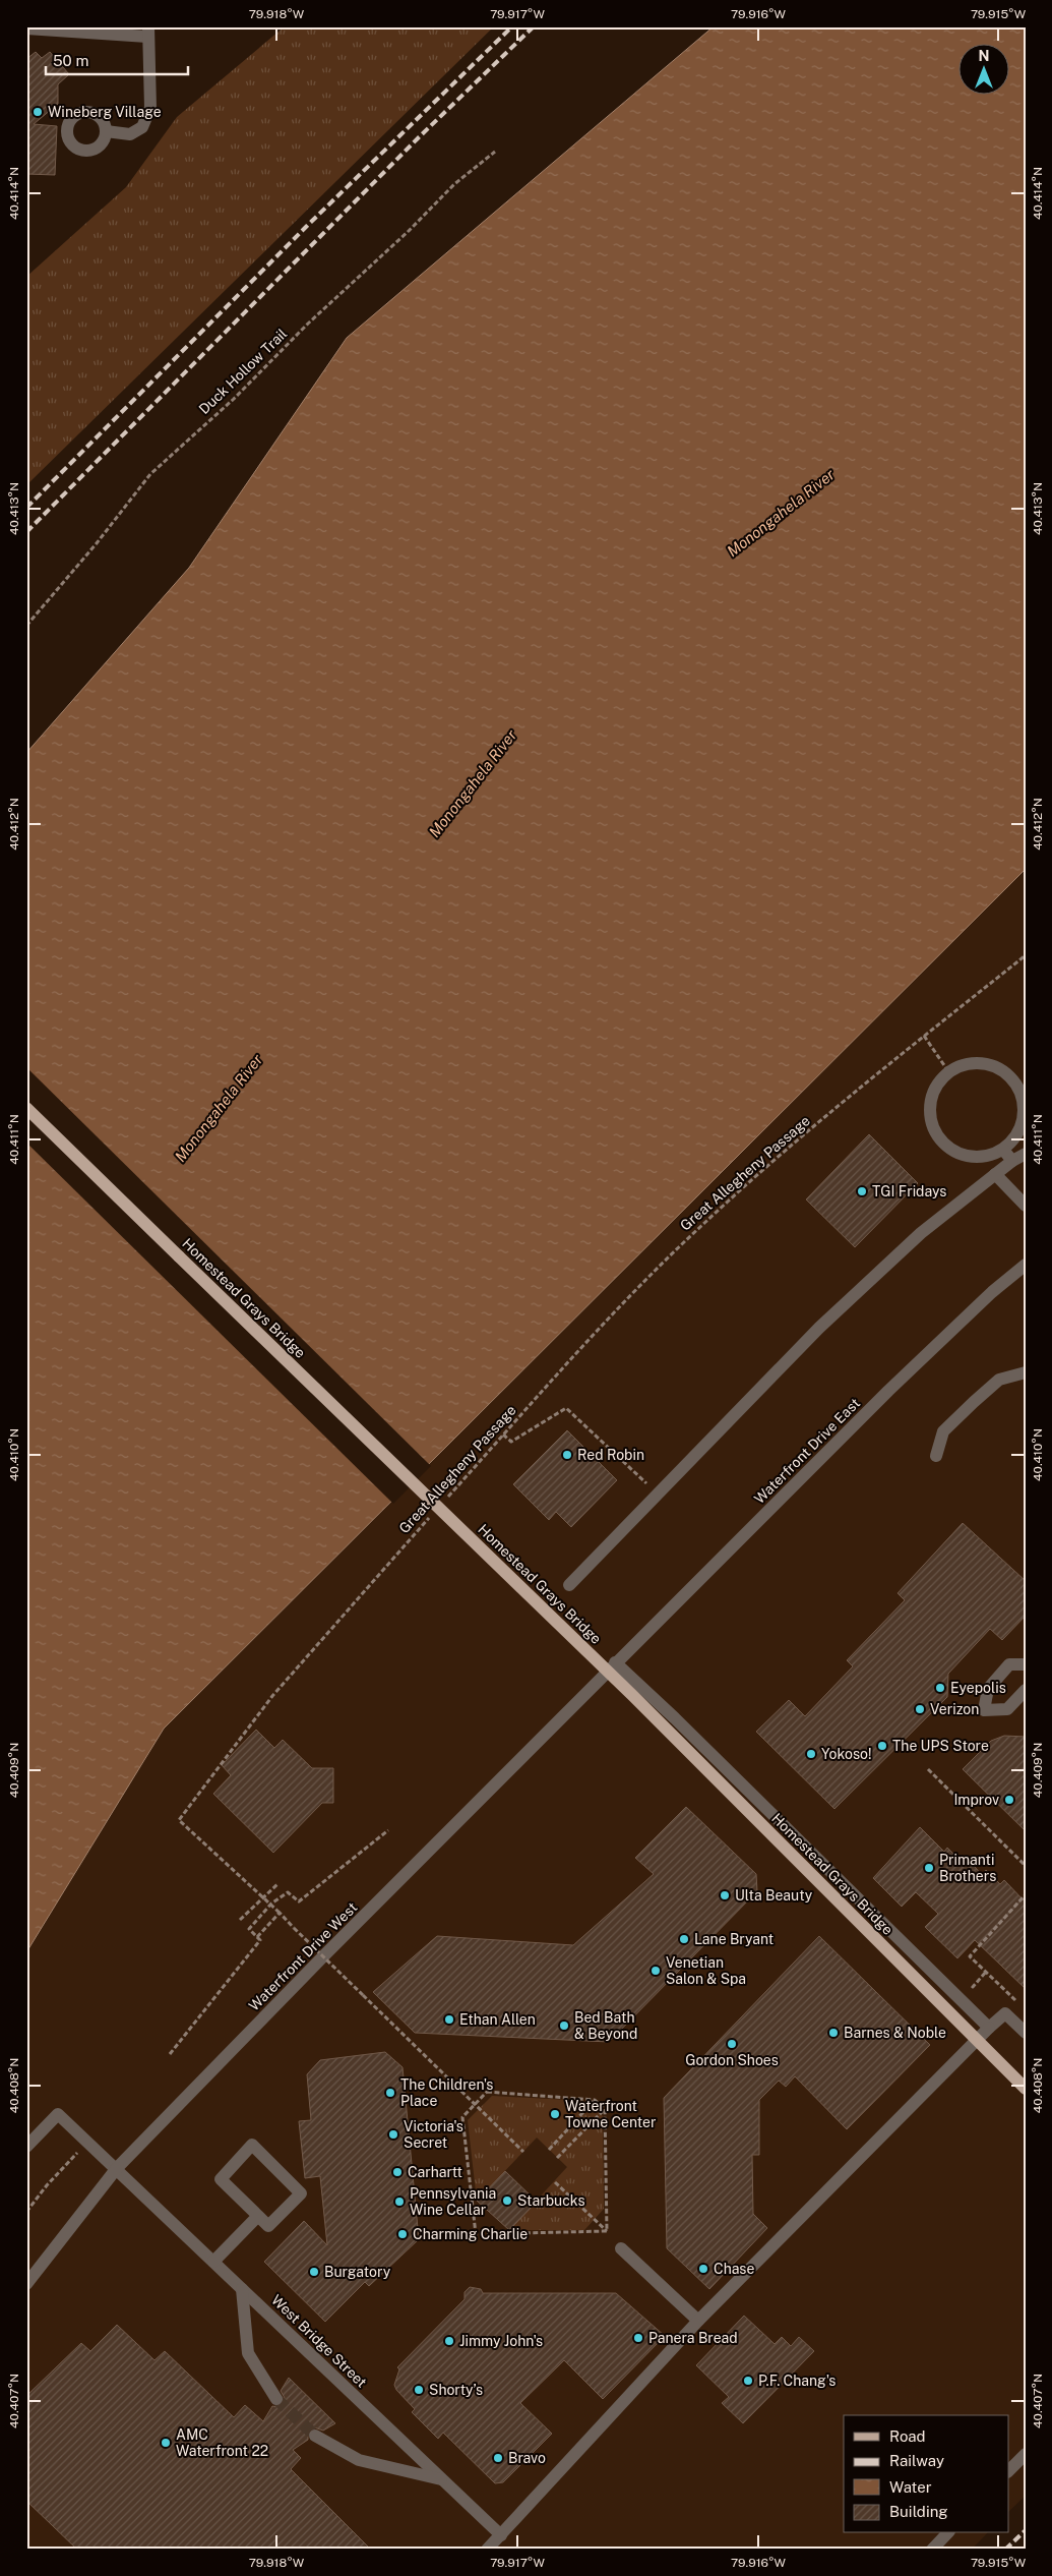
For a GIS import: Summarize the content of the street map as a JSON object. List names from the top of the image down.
{
  "streets": {
    "main road": ["Homestead Grays Bridge"],
    "street": ["Waterfront Drive East", "Waterfront Drive West", "West Bridge Street"],
    "path": ["Duck Hollow Trail", "Great Allegheny Passage"]
  },
  "crossings": [
    ["Waterfront Drive East", "Waterfront Drive West"],
    ["Waterfront Drive West", "West Bridge Street"]
  ],
  "water": ["Monongahela River"],
  "places": [
    "Wineberg Village",
    "TGI Fridays",
    "Red Robin",
    "Eyepolis",
    "Verizon",
    "The UPS Store",
    "Yokoso!",
    "Improv",
    "Primanti Brothers",
    "Ulta Beauty",
    "Lane Bryant",
    "Venetian Salon & Spa",
    "Ethan Allen",
    "Bed Bath & Beyond",
    "Barnes & Noble",
    "Gordon Shoes",
    "The Children's Place",
    "Waterfront Towne Center",
    "Victoria's Secret",
    "Carhartt",
    "Starbucks",
    "Pennsylvania Wine Cellar",
    "Charming Charlie",
    "Chase",
    "Burgatory",
    "Panera Bread",
    "Jimmy John's",
    "P.F. Chang's",
    "Shorty’s",
    "AMC Waterfront 22",
    "Bravo"
  ],
  "legend": [
    "Road",
    "Railway",
    "Water",
    "Building"
  ],
  "scale_bar": "50 m",
  "north": "top",
  "coordinates": [
    "79.918°W",
    "79.917°W",
    "79.916°W",
    "79.915°W",
    "40.414°N",
    "40.413°N",
    "40.412°N",
    "40.411°N",
    "40.410°N",
    "40.409°N",
    "40.408°N",
    "40.407°N"
  ]
}
